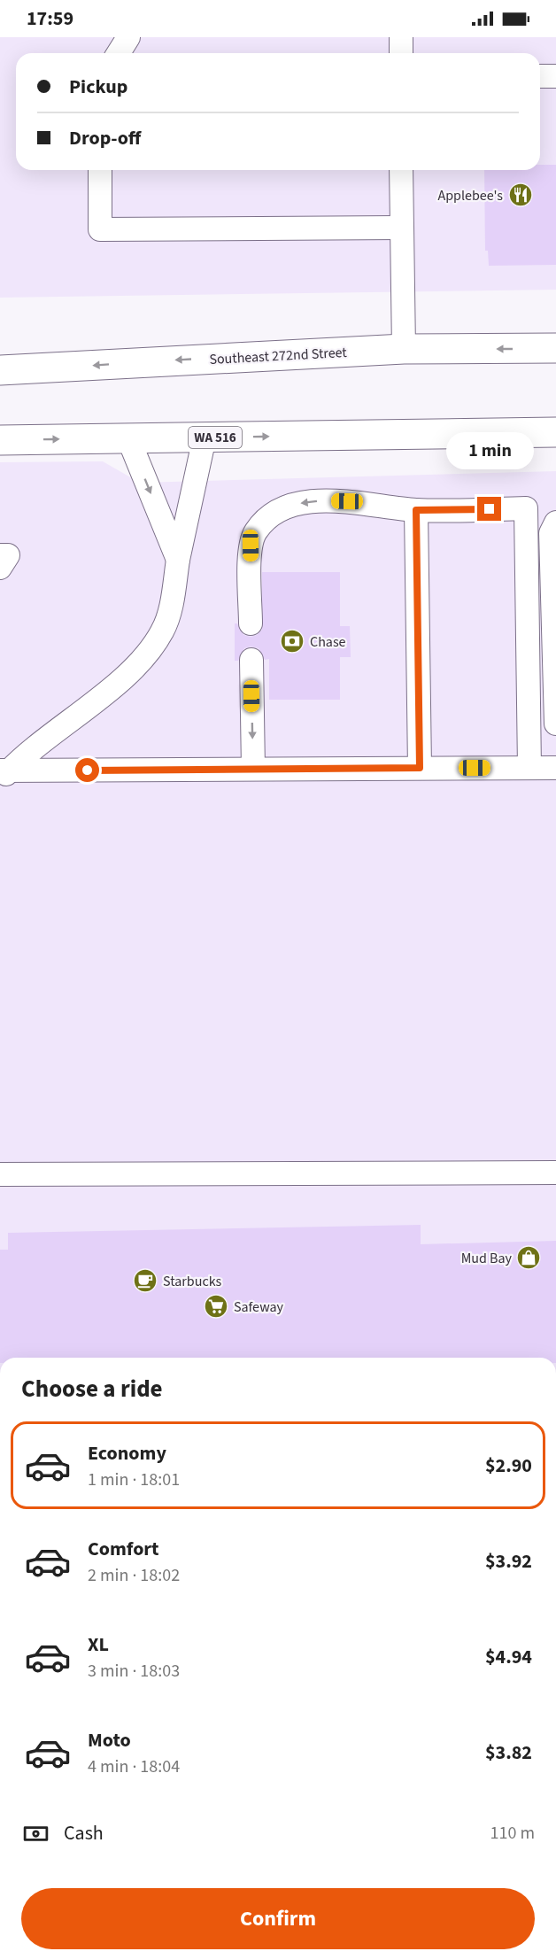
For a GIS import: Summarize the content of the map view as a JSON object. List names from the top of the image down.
{
  "streets": {
    "main road": ["Southeast 272nd Street", "WA 516"]
  },
  "places": {
    "restaurant": ["Applebee's"],
    "bank": ["Chase"],
    "shop": ["Mud Bay"],
    "cafe": ["Starbucks"],
    "supermarket": ["Safeway"]
  },
  "page": {
    "status": "17:59",
    "banner": ["Pickup", "Drop-off"],
    "bubble": "1 min",
    "heading": "Choose a ride",
    "list": [
      {
        "name": "Economy",
        "note": "1 min · 18:01",
        "value": "$2.90"
      },
      {
        "name": "Comfort",
        "note": "2 min · 18:02",
        "value": "$3.92"
      },
      {
        "name": "XL",
        "note": "3 min · 18:03",
        "value": "$4.94"
      },
      {
        "name": "Moto",
        "note": "4 min · 18:04",
        "value": "$3.82"
      }
    ],
    "pay": ["Cash", "110 m"],
    "buttons": "Confirm"
  }
}
